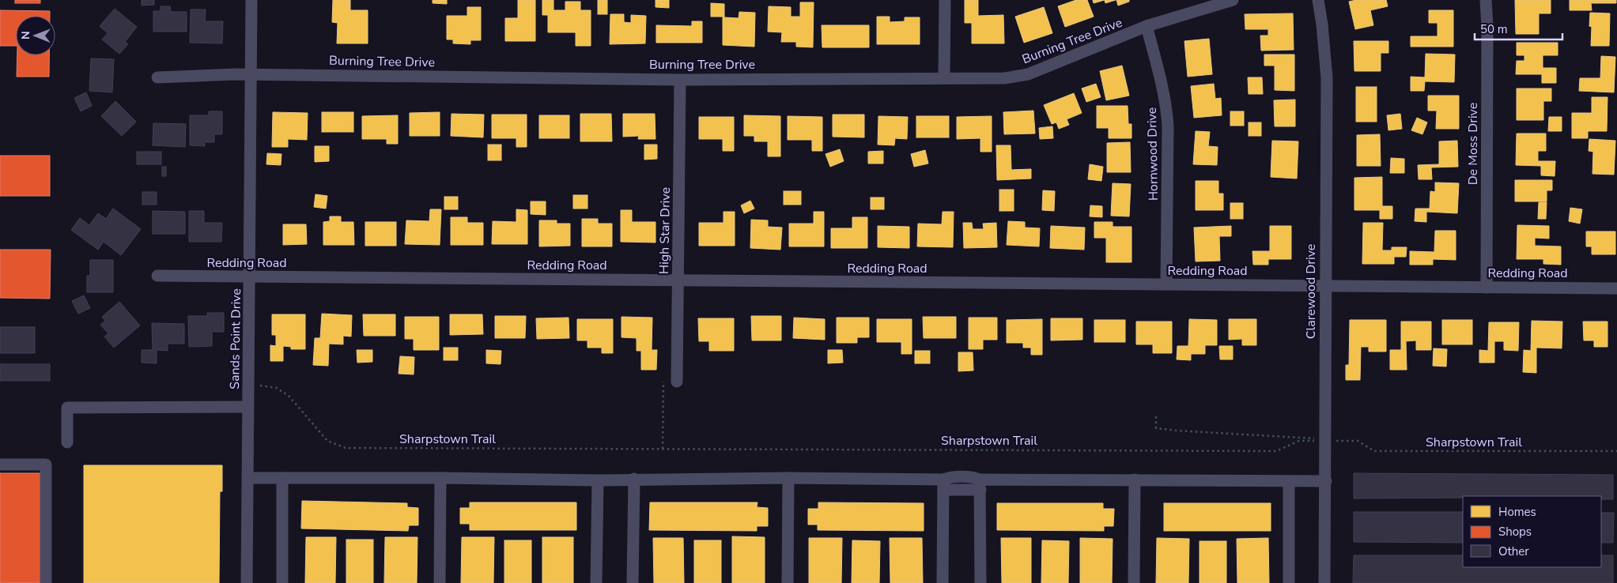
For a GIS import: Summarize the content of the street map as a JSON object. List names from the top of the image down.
{
  "streets": {
    "street": [
      "Burning Tree Drive",
      "De Moss Drive",
      "Hornwood Drive",
      "High Star Drive",
      "Redding Road",
      "Clarewood Drive",
      "Sands Point Drive"
    ],
    "path": ["Sharpstown Trail"]
  },
  "crossings": [
    ["Burning Tree Drive", "Hornwood Drive"],
    ["Burning Tree Drive", "High Star Drive"],
    ["Burning Tree Drive", "Sands Point Drive"],
    ["De Moss Drive", "Redding Road"],
    ["Hornwood Drive", "Redding Road"],
    ["High Star Drive", "Redding Road"],
    ["Redding Road", "Clarewood Drive"],
    ["Redding Road", "Sands Point Drive"],
    ["Clarewood Drive", "Sharpstown Trail"]
  ],
  "legend": ["Homes", "Shops", "Other"],
  "scale_bar": "50 m",
  "north": "left"
}
